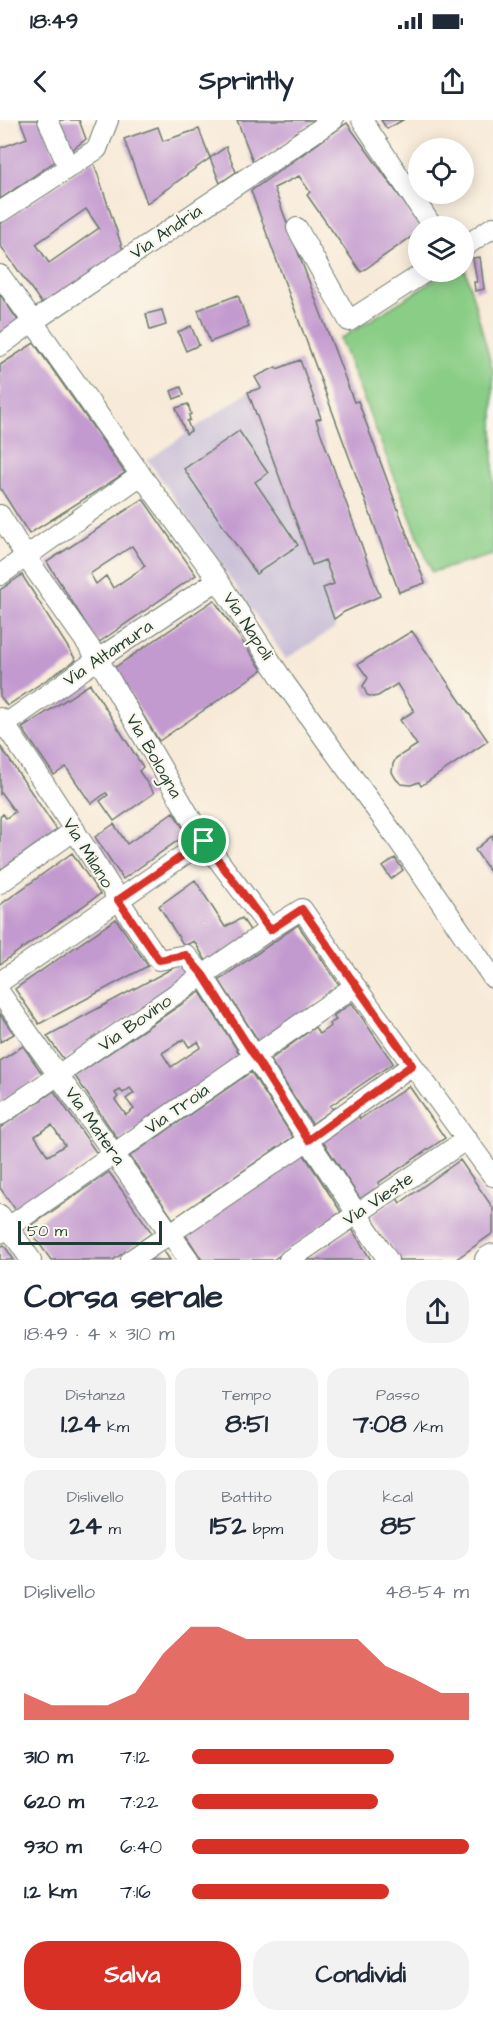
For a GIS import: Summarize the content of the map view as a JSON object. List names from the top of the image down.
{
  "streets": {
    "street": [
      "Via Andria",
      "Via Napoli",
      "Via Altamura",
      "Via Bologna",
      "Via Milano",
      "Via Bovino",
      "Via Troia",
      "Via Matera",
      "Via Vieste"
    ]
  },
  "crossings": [
    ["Via Andria", "Via Napoli"],
    ["Via Napoli", "Via Altamura"],
    ["Via Altamura", "Via Bologna"],
    ["Via Altamura", "Via Milano"],
    ["Via Bologna", "Via Bovino"],
    ["Via Milano", "Via Bovino"],
    ["Via Milano", "Via Troia"],
    ["Via Milano", "Via Vieste"],
    ["Via Bovino", "Via Matera"],
    ["Via Troia", "Via Matera"]
  ],
  "scale_bar": "50 m",
  "page": {
    "status": "18:49",
    "header": "Sprintly",
    "scale": "50 m",
    "heading": ["Corsa serale", "18:49 · 4 × 310 m"],
    "stats": [
      ["Distanza", "1.24 km"],
      ["Tempo", "8:51"],
      ["Passo", "7:08 /km"],
      ["Dislivello", "24 m"],
      ["Battito", "152 bpm"],
      ["kcal", "85"]
    ],
    "chart": ["Dislivello", "48–54 m"],
    "list": [
      {
        "name": "310 m",
        "note": "7:12"
      },
      {
        "name": "620 m",
        "note": "7:22"
      },
      {
        "name": "930 m",
        "note": "6:40"
      },
      {
        "name": "1.2 km",
        "note": "7:16"
      }
    ],
    "buttons": ["Salva", "Condividi"]
  }
}
